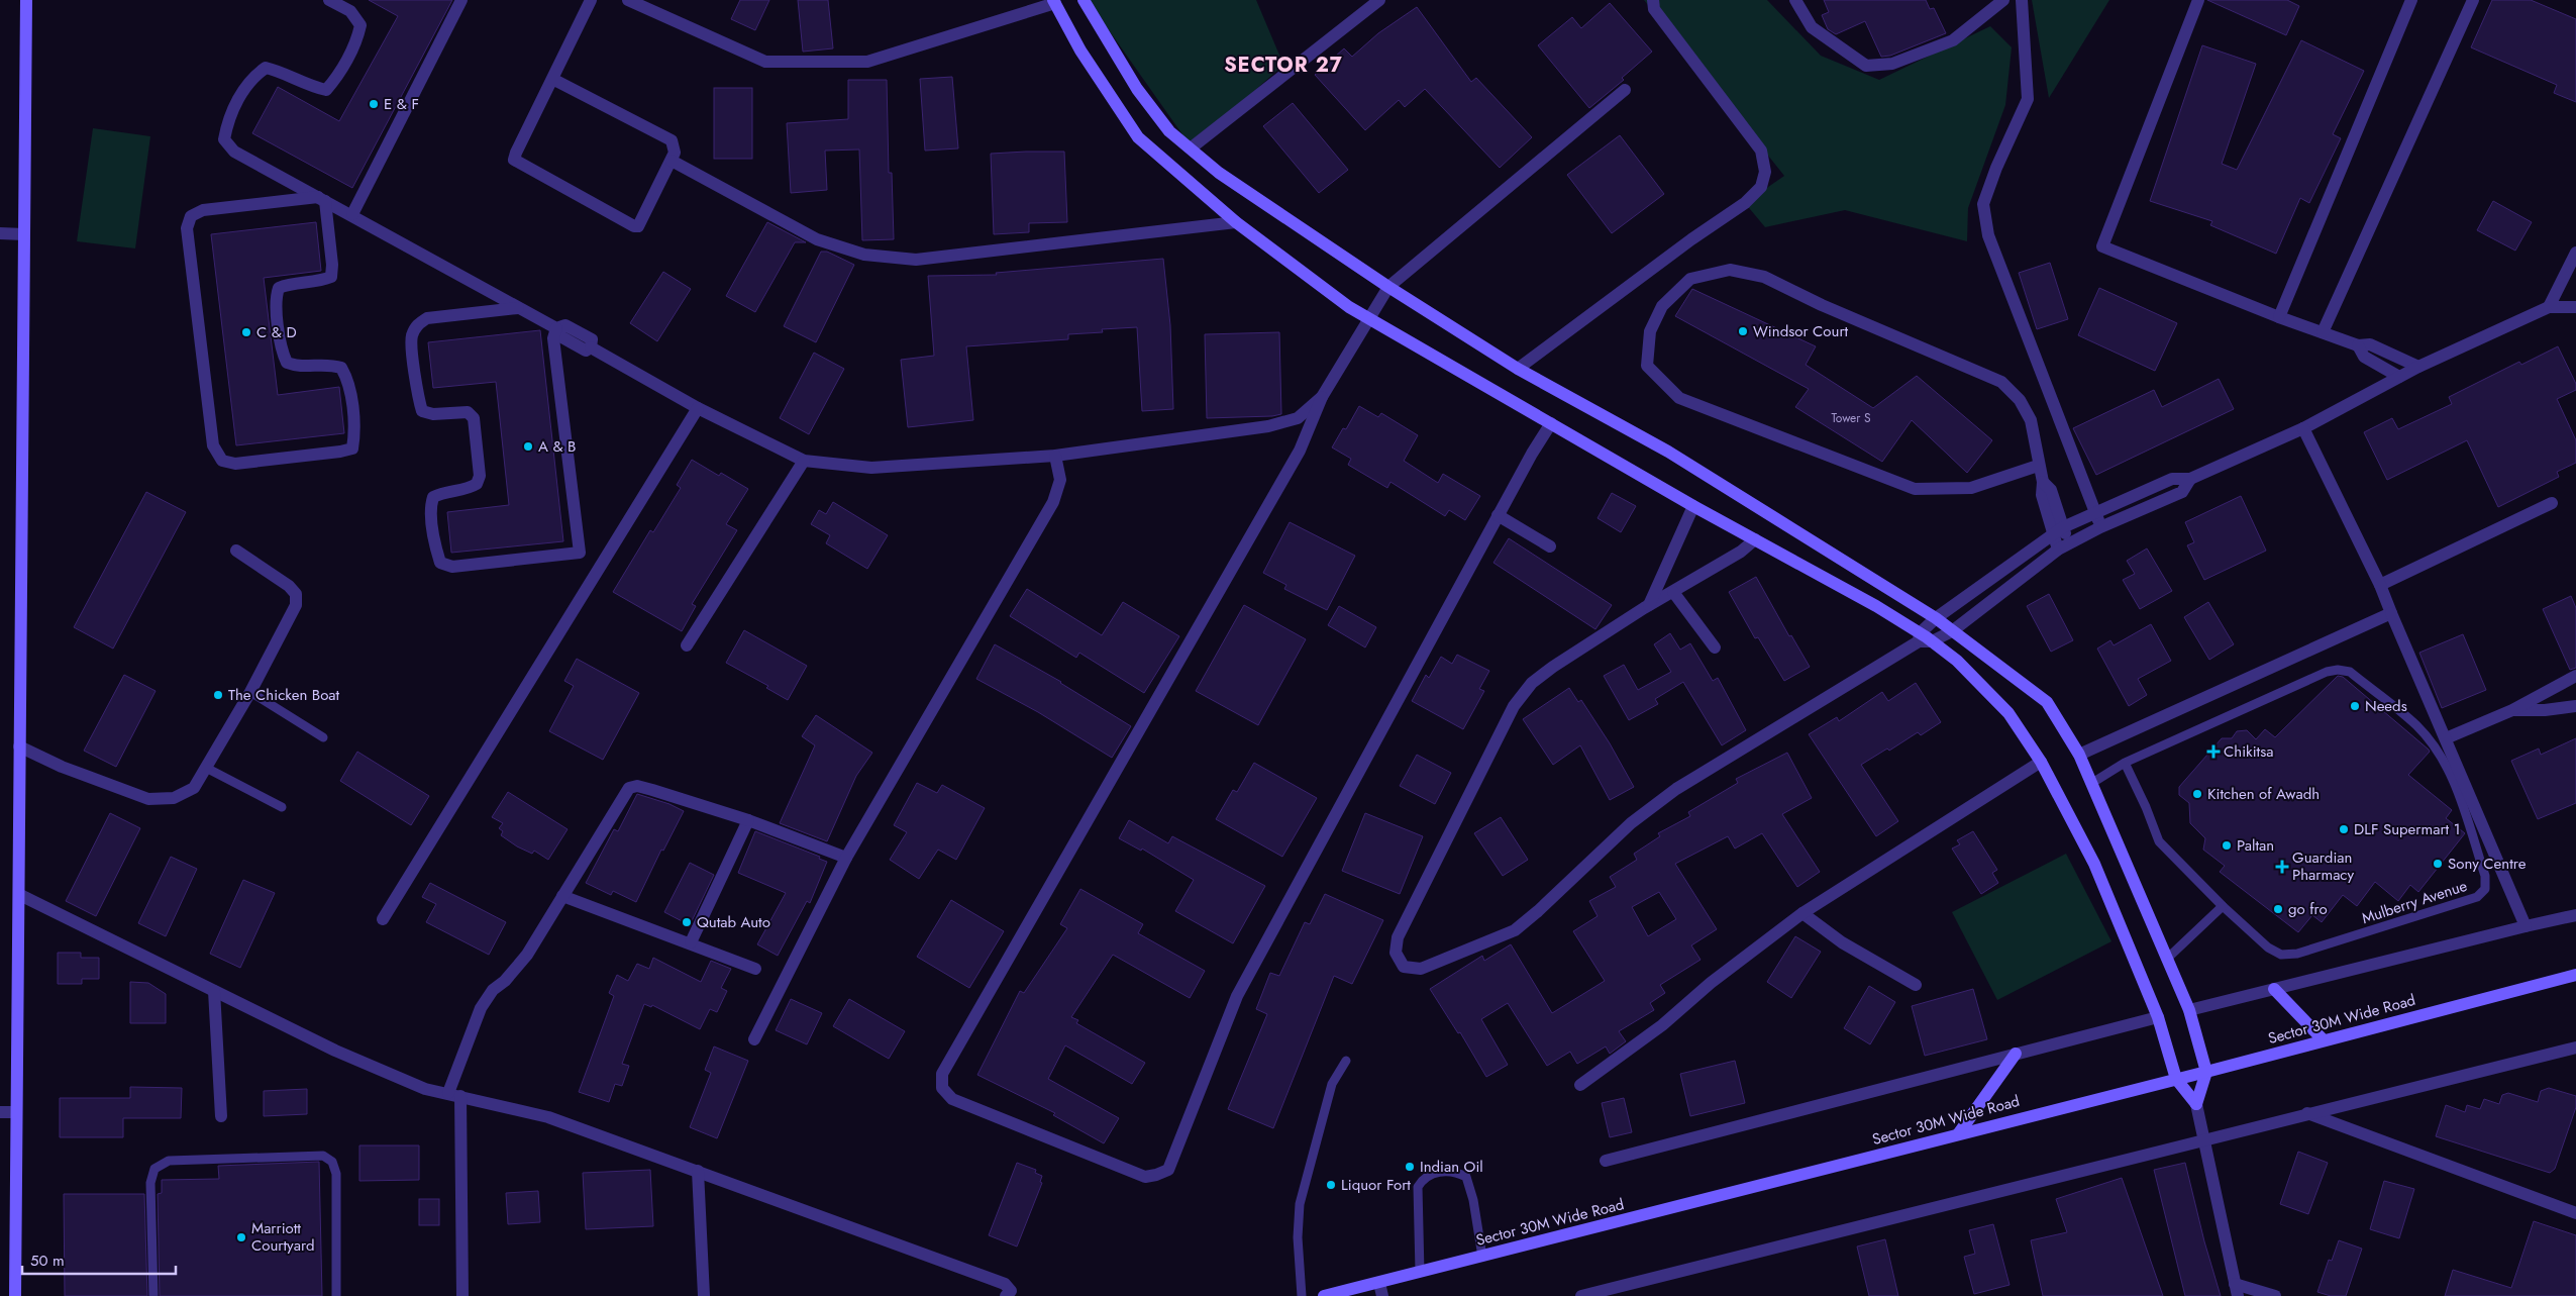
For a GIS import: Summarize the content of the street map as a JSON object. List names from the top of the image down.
{
  "streets": {
    "street": ["Sector 30M Wide Road"],
    "lane": ["Mulberry Avenue"]
  },
  "districts": ["SECTOR 27"],
  "places": {
    "other": [
      "E & F",
      "Windsor Court",
      "C & D",
      "A & B",
      "The Chicken Boat",
      "Needs",
      "Kitchen of Awadh",
      "DLF Supermart 1",
      "Paltan",
      "Sony Centre",
      "go fro",
      "Qutab Auto",
      "Indian Oil",
      "Liquor Fort",
      "Marriott Courtyard"
    ],
    "health": ["Chikitsa", "Guardian Pharmacy"]
  },
  "house_numbers": ["Tower S"],
  "scale_bar": "50 m"
}
